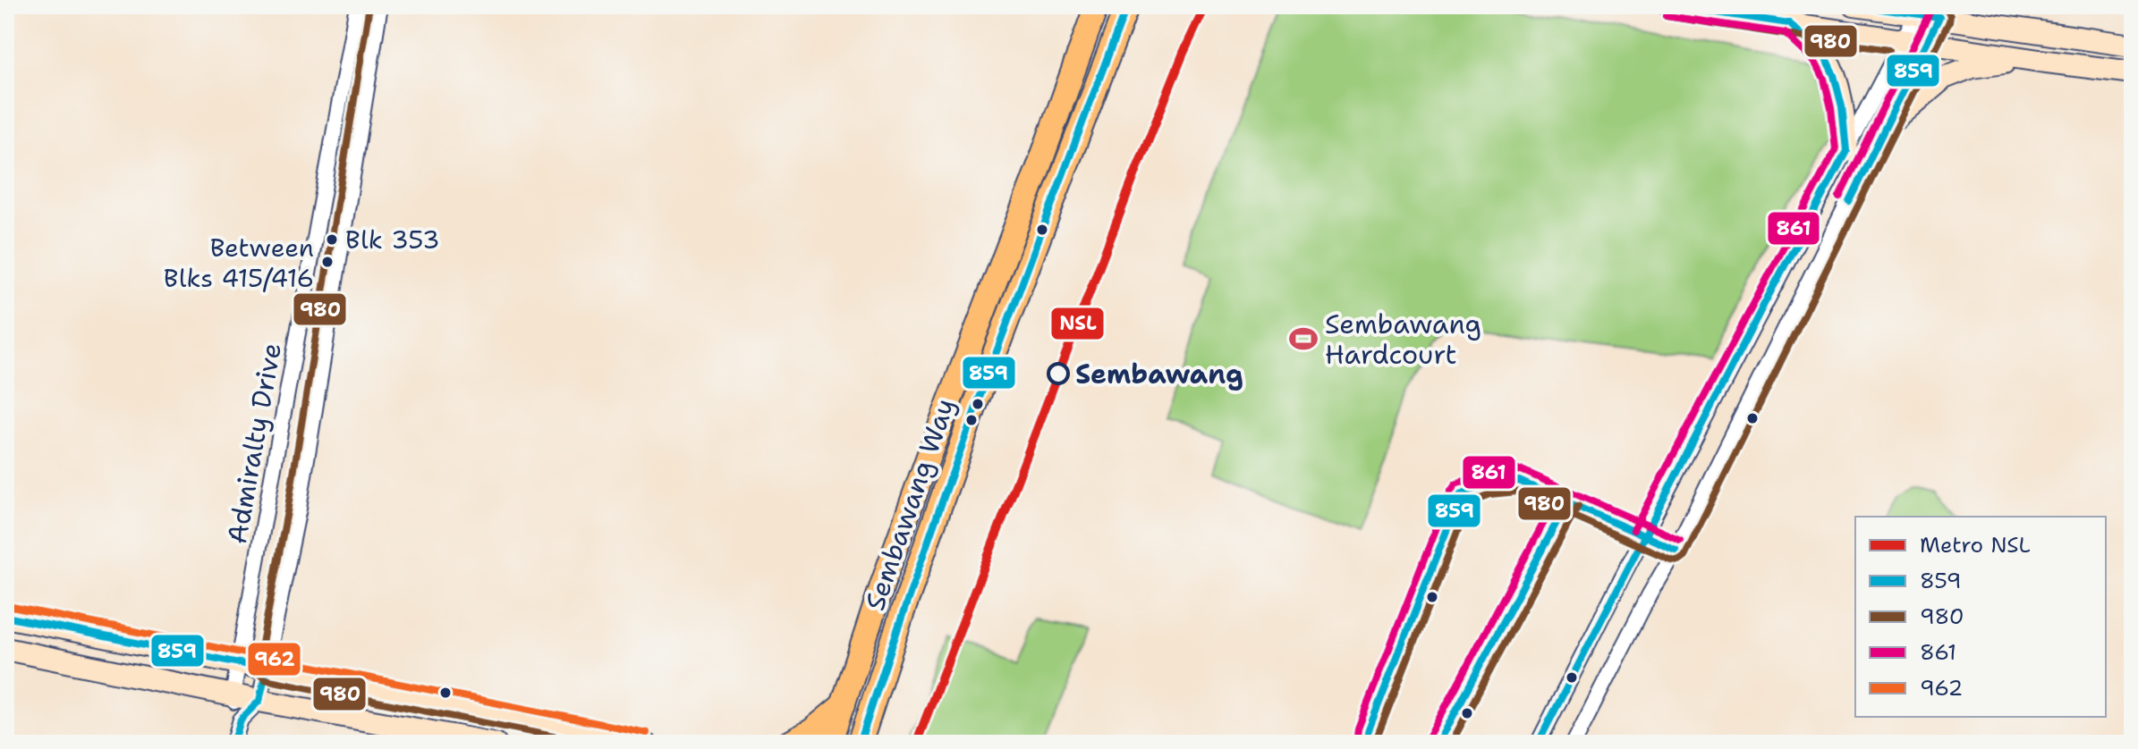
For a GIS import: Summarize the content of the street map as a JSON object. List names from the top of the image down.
{
  "streets": {
    "main road": ["Sembawang Way"],
    "street": ["Admiralty Drive"]
  },
  "places": {
    "other": ["Blk 353", "Between Blks 415/416", "Sembawang"],
    "sports": ["Sembawang Hardcourt"]
  },
  "lines": [
    "metro line NSL",
    "transit line 859",
    "transit line 980",
    "transit line 861",
    "transit line 962"
  ],
  "legend": [
    "Metro NSL",
    "859",
    "980",
    "861",
    "962"
  ]
}
